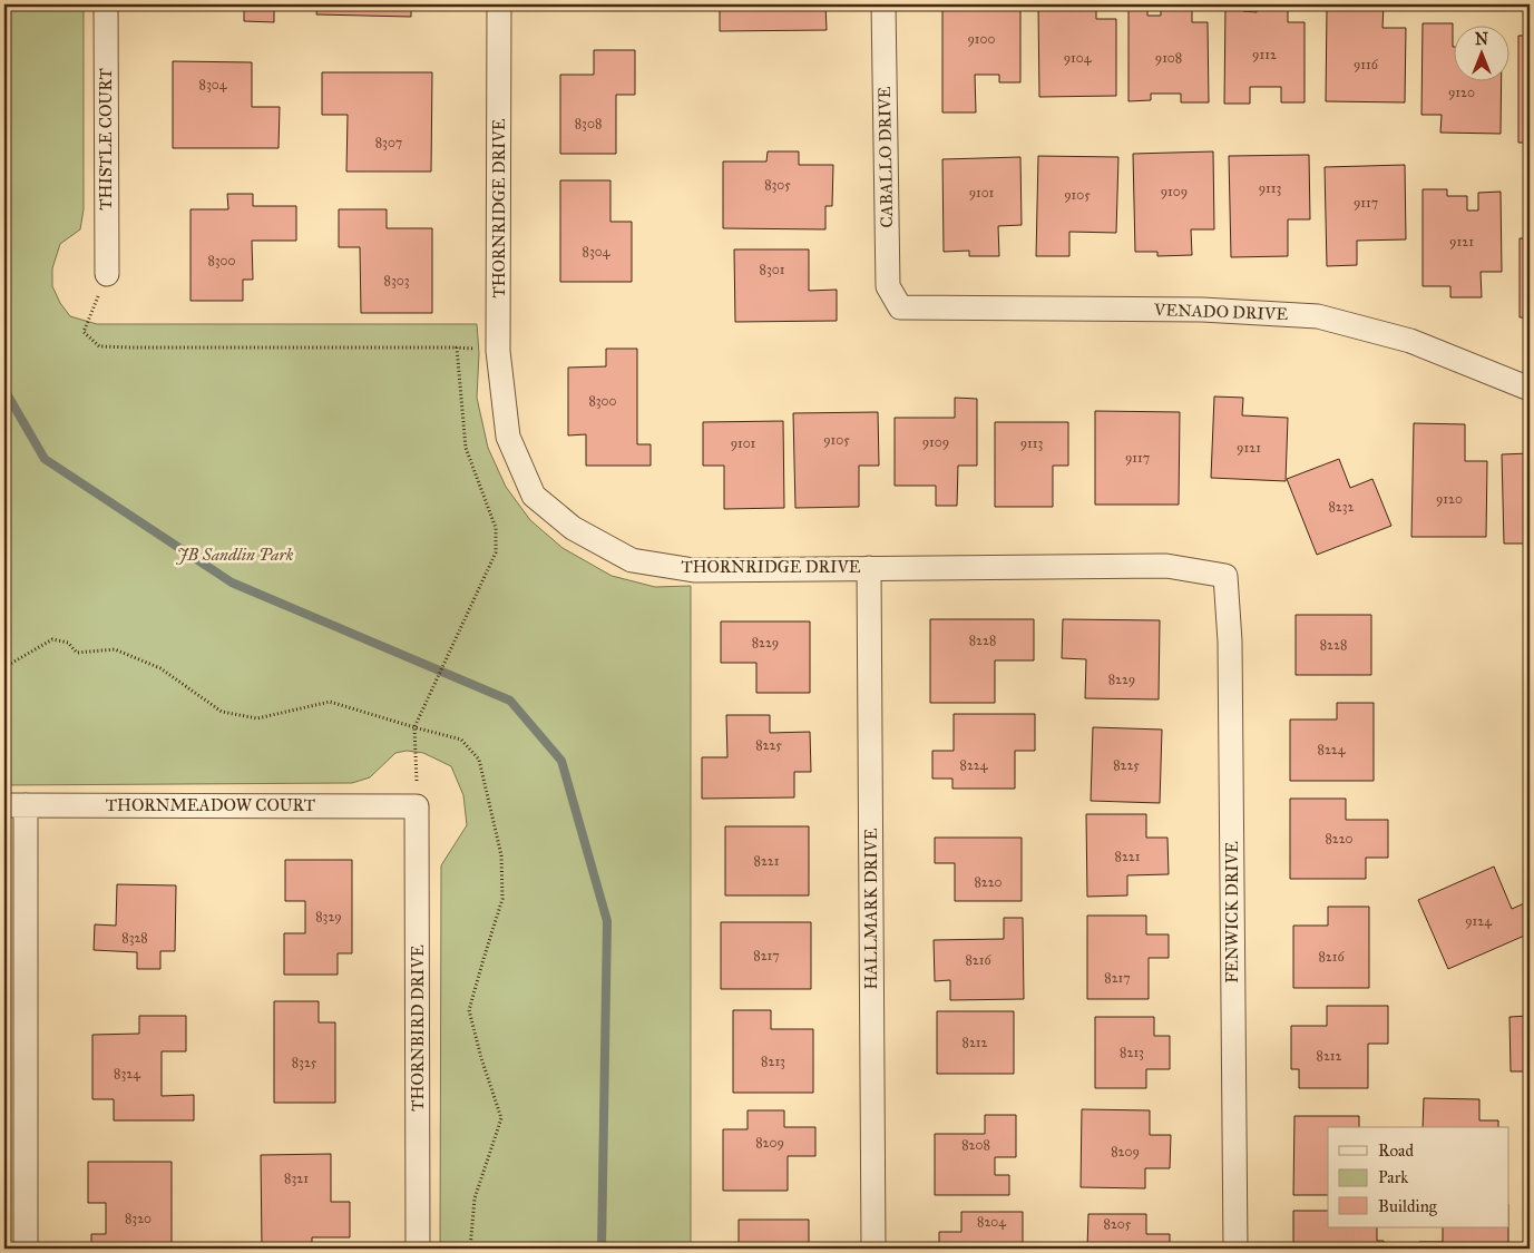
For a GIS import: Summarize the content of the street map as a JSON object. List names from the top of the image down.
{
  "streets": {
    "street": [
      "THISTLE COURT",
      "CABALLO DRIVE",
      "THORNRIDGE DRIVE",
      "VENADO DRIVE",
      "THORNMEADOW COURT",
      "HALLMARK DRIVE",
      "FENWICK DRIVE",
      "THORNBIRD DRIVE"
    ]
  },
  "crossings": [
    ["CABALLO DRIVE", "VENADO DRIVE"],
    ["THORNRIDGE DRIVE", "HALLMARK DRIVE"],
    ["THORNRIDGE DRIVE", "FENWICK DRIVE"],
    ["THORNMEADOW COURT", "THORNBIRD DRIVE"]
  ],
  "parks": ["JB Sandlin Park"],
  "house_numbers": [
    "9100",
    "9112",
    "9104",
    "9108",
    "9116",
    "8304",
    "9120",
    "8308",
    "8307",
    "8305",
    "9113",
    "9109",
    "9101",
    "9105",
    "9117",
    "9121",
    "8304",
    "8300",
    "8301",
    "8303",
    "8300",
    "9105",
    "9109",
    "9101",
    "9113",
    "9121",
    "9117",
    "9120",
    "8232",
    "8228",
    "8229",
    "8228",
    "8229",
    "8225",
    "8224",
    "8224",
    "8225",
    "8220",
    "8221",
    "8221",
    "8220",
    "8329",
    "9124",
    "8328",
    "8217",
    "8216",
    "8216",
    "8217",
    "8212",
    "8213",
    "8212",
    "8213",
    "8325",
    "8324",
    "8209",
    "8208",
    "8209",
    "8321",
    "8320",
    "8204",
    "8205"
  ],
  "legend": ["Road", "Park", "Building"],
  "north": "top"
}
